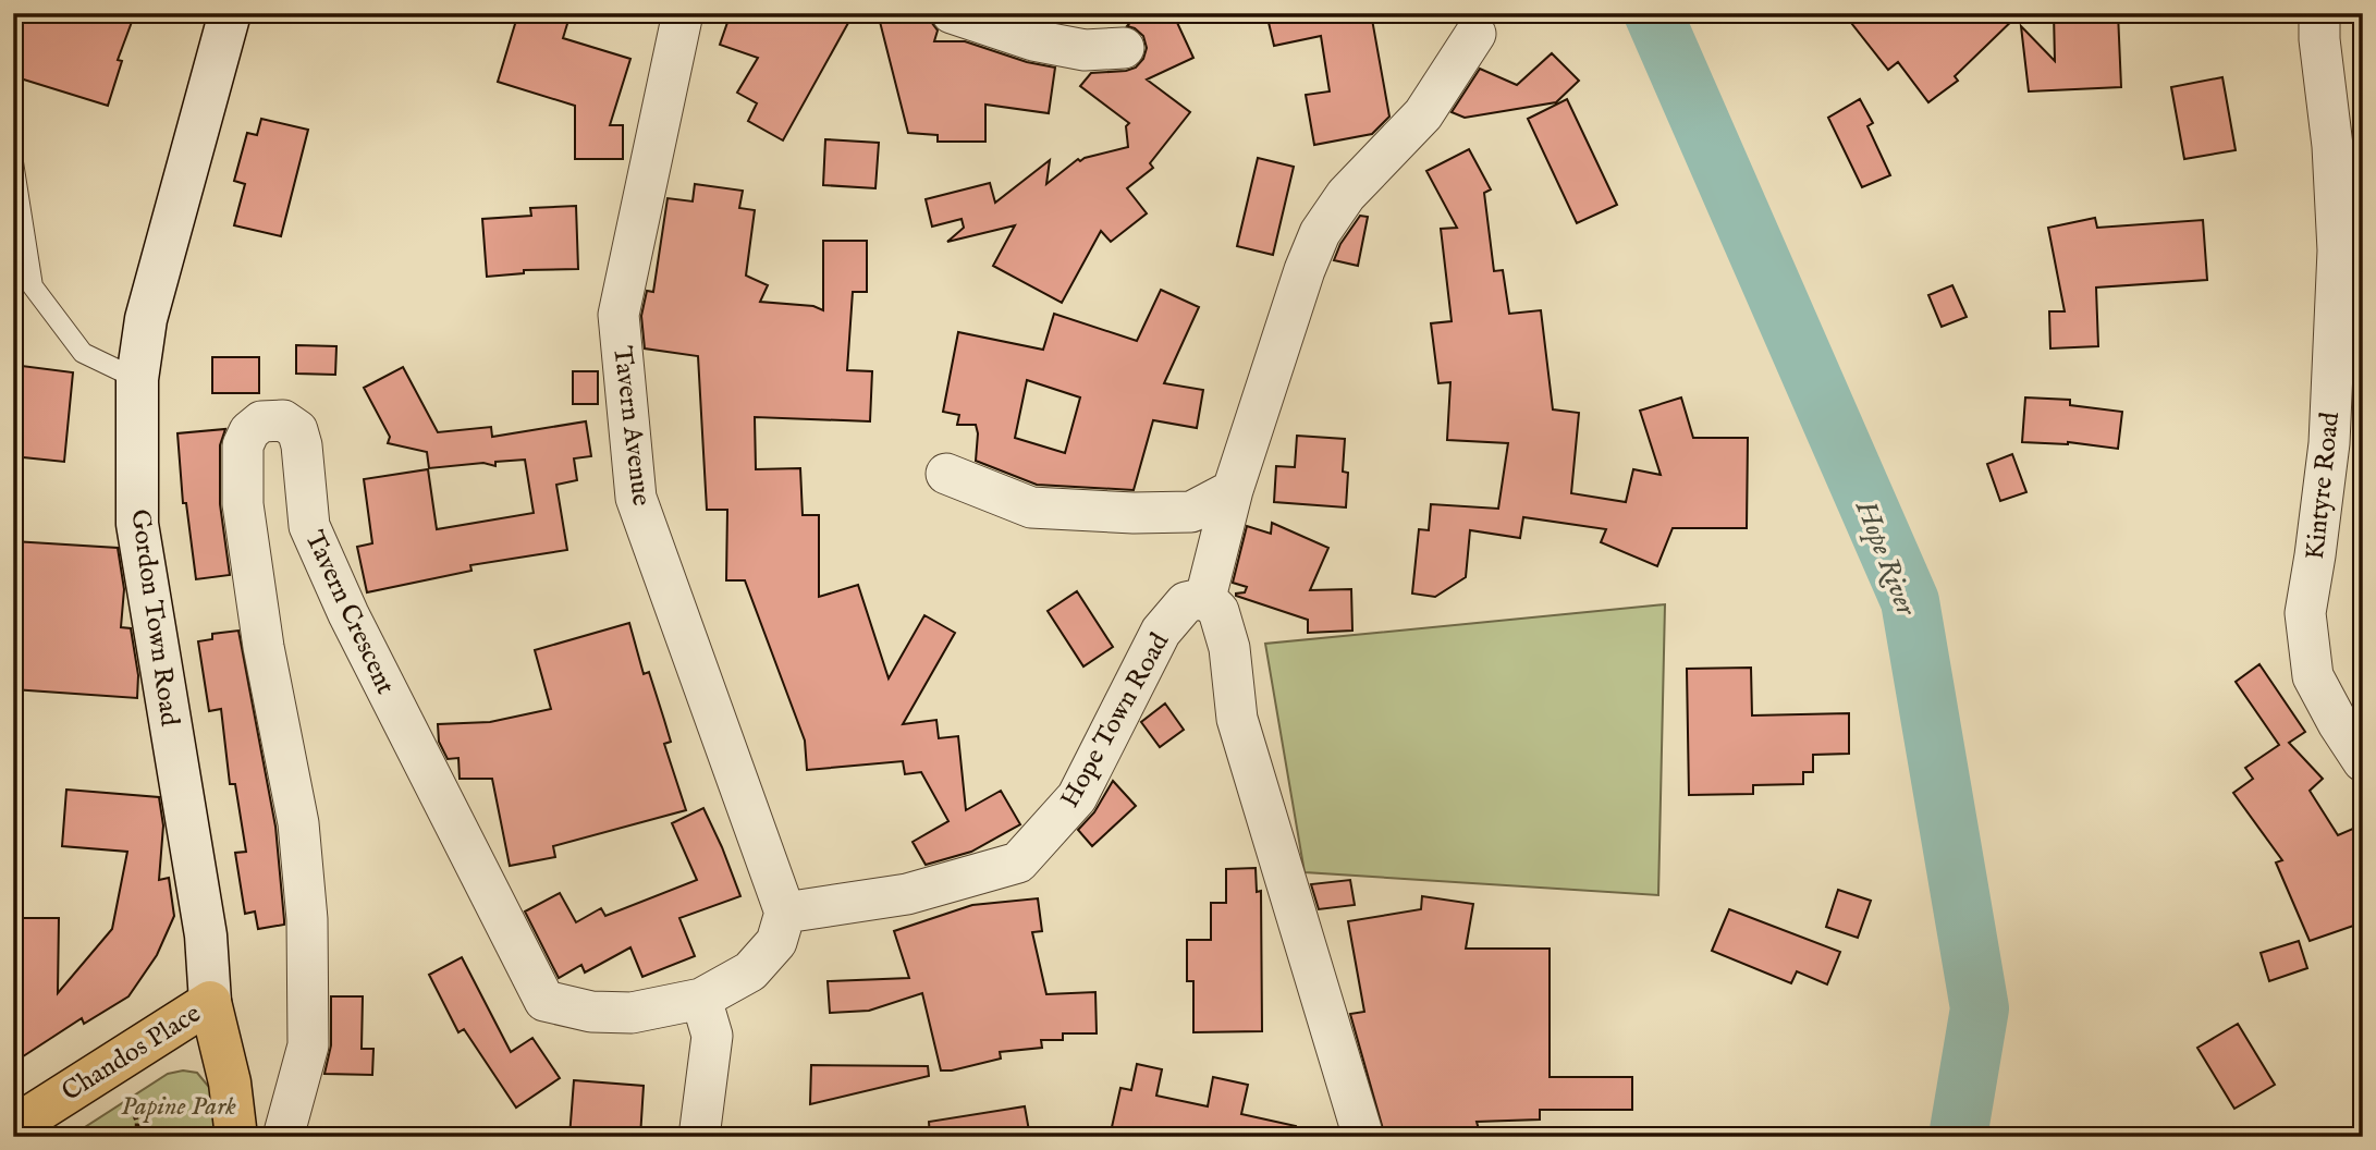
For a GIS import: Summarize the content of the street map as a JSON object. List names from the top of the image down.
{
  "streets": {
    "main road": ["Gordon Town Road", "Chandos Place"],
    "street": [
      "Tavern Avenue",
      "Kintyre Road",
      "Tavern Crescent",
      "Hope Town Road"
    ]
  },
  "crossings": [
    ["Tavern Avenue", "Hope Town Road"],
    ["Gordon Town Road", "Chandos Place"]
  ],
  "water": ["Hope River"],
  "parks": ["Papine Park"]
}
